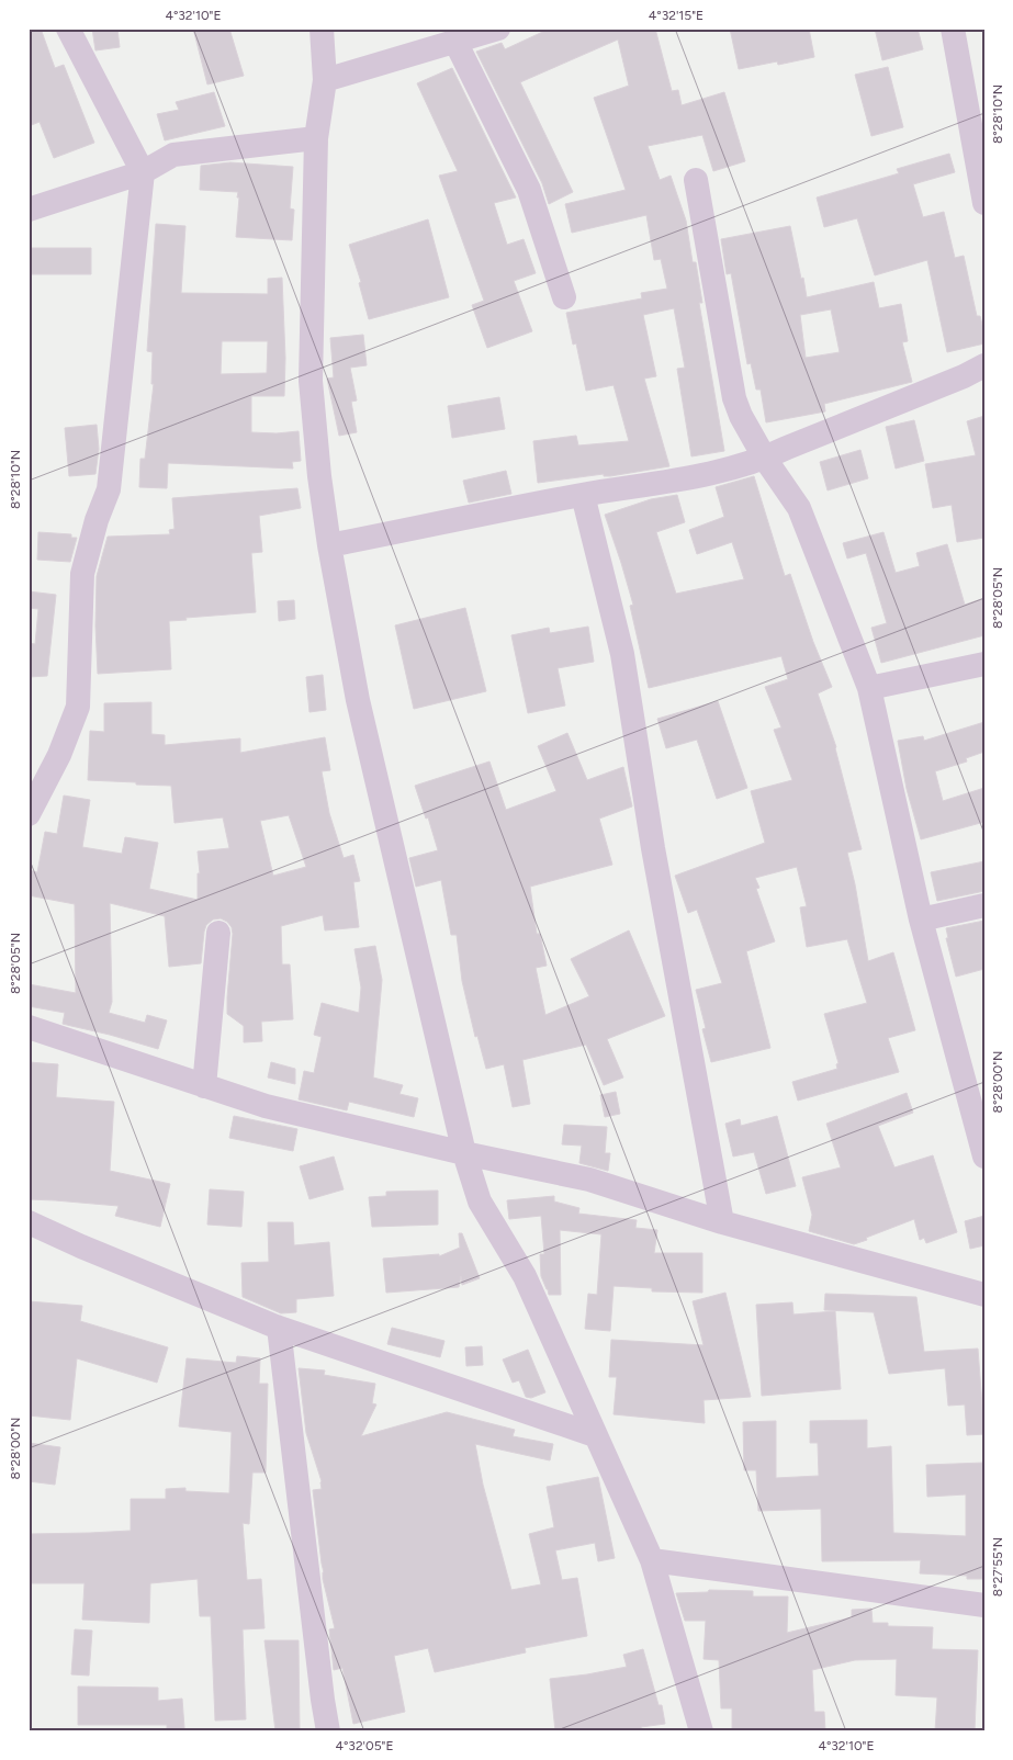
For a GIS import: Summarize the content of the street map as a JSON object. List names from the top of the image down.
{
  "coordinates": [
    "4°32'10\"E",
    "4°32'15\"E",
    "8°28'10\"N",
    "8°28'05\"N",
    "8°28'00\"N",
    "8°27'55\"N",
    "4°32'05\"E"
  ]
}
